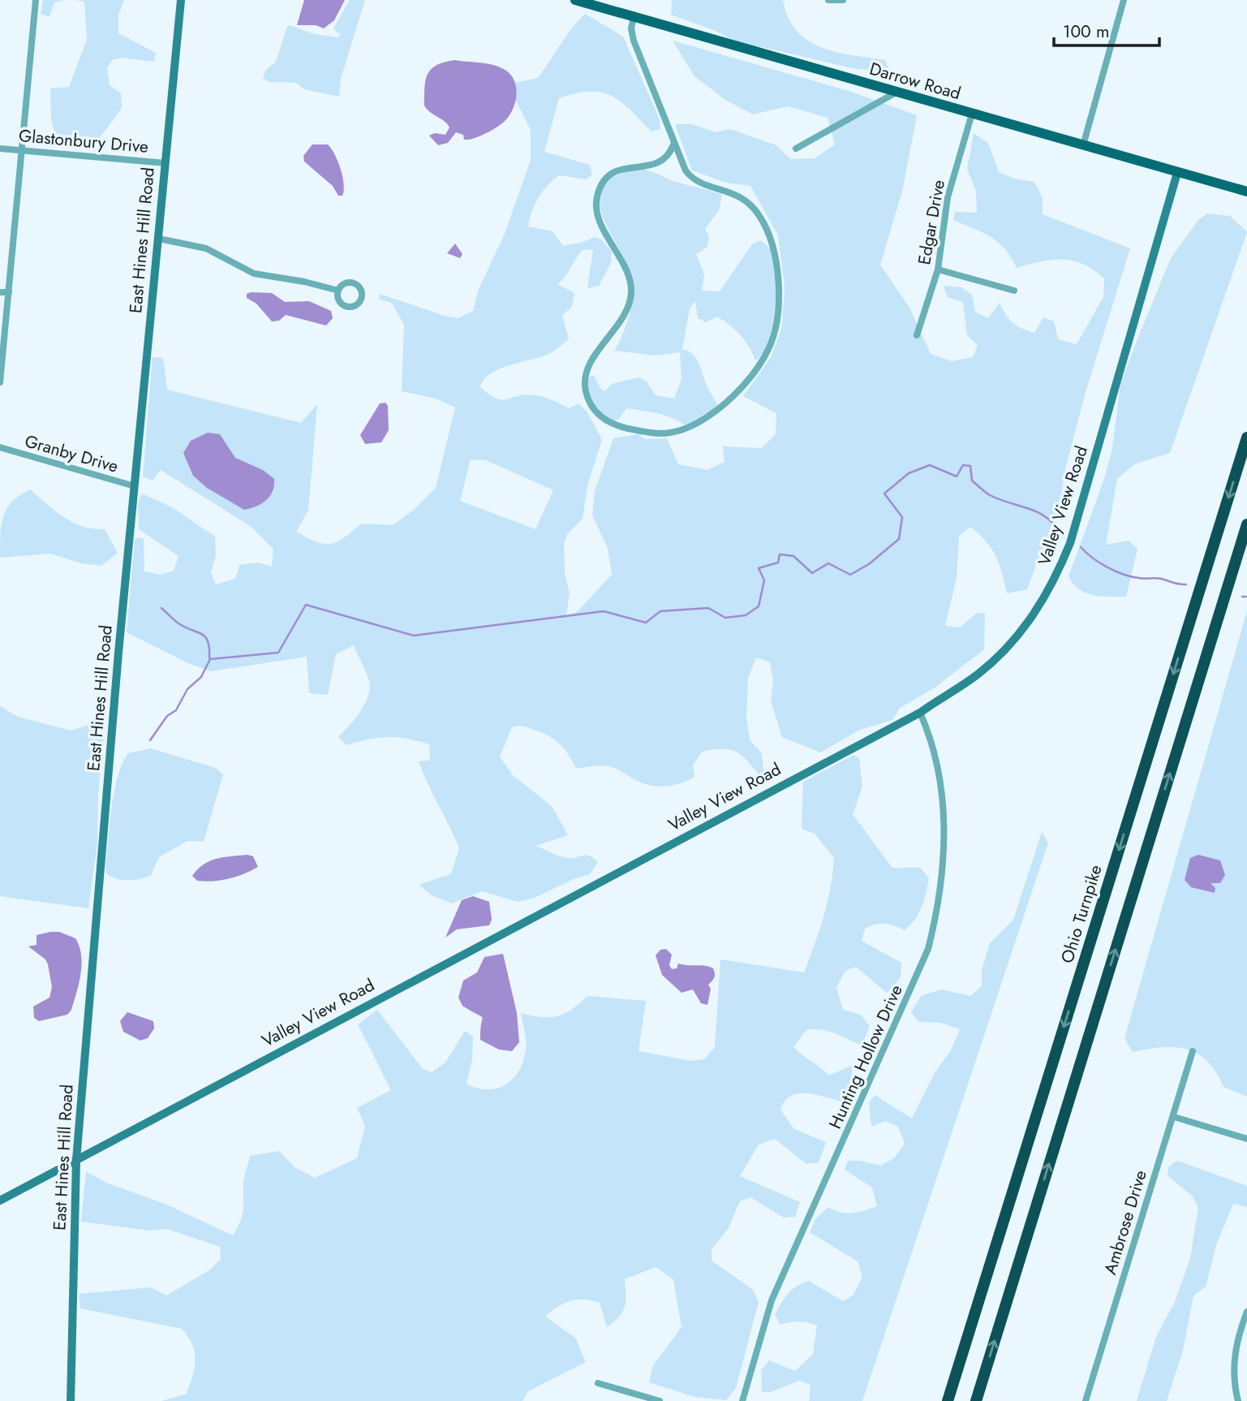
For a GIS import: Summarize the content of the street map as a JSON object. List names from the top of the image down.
{
  "streets": {
    "highway": ["Ohio Turnpike"],
    "main road": ["Darrow Road", "East Hines Hill Road", "Valley View Road"],
    "street": [
      "Glastonbury Drive",
      "Edgar Drive",
      "Granby Drive",
      "Hunting Hollow Drive",
      "Ambrose Drive"
    ]
  },
  "crossings": [
    ["Darrow Road", "Edgar Drive"],
    ["Darrow Road", "Valley View Road"],
    ["Glastonbury Drive", "East Hines Hill Road"],
    ["East Hines Hill Road", "Granby Drive"],
    ["East Hines Hill Road", "Valley View Road"],
    ["Valley View Road", "Hunting Hollow Drive"]
  ],
  "scale_bar": "100 m"
}
